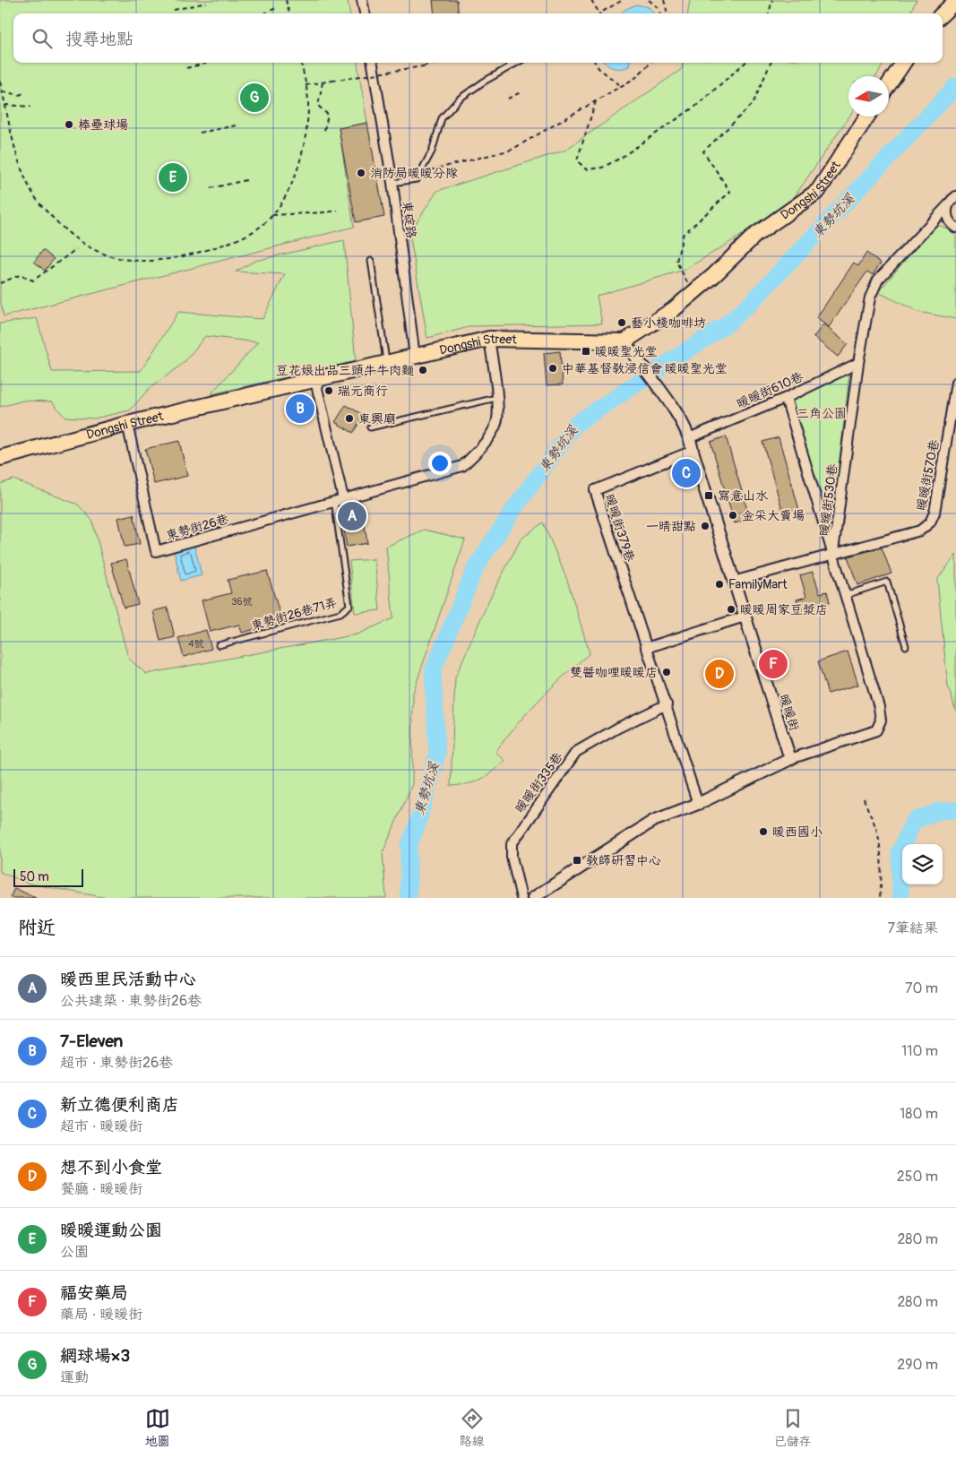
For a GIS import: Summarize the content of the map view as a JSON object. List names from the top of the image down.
{
  "streets": {
    "main road": ["Dongshi Street"],
    "street": [
      "東碇路",
      "暖暖街610巷",
      "暖暖街570巷",
      "暖暖街530巷",
      "東勢街26巷",
      "暖暖街379巷",
      "暖暖街",
      "暖暖街335巷"
    ],
    "lane": ["東勢街26巷71弄"]
  },
  "crossings": [
    ["Dongshi Street", "東碇路"],
    ["Dongshi Street", "東勢街26巷"],
    ["Dongshi Street", "暖暖街"],
    ["暖暖街610巷", "暖暖街530巷"],
    ["暖暖街610巷", "暖暖街"],
    ["暖暖街570巷", "暖暖街530巷"],
    ["暖暖街570巷", "暖暖街"],
    ["暖暖街530巷", "暖暖街"],
    ["東勢街26巷", "東勢街26巷71弄"],
    ["暖暖街379巷", "暖暖街"],
    ["暖暖街379巷", "暖暖街335巷"]
  ],
  "water": ["東勢坑溪"],
  "parks": ["三角公園"],
  "places": {
    "other": [
      "棒壘球場",
      "消防局暖暖分隊",
      "藝小棧咖啡坊",
      "中華基督教浸信會 暖暖聖光堂",
      "豆花娘出品三頭牛牛肉麵",
      "瑞元商行",
      "東興廟",
      "金采大賣場",
      "一晴甜點",
      "FamilyMart",
      "暖暖周家豆漿店",
      "雙醬咖哩暖暖店",
      "暖西國小"
    ],
    "transit": ["暖暖聖光堂", "寫意山水", "教師研習中心"]
  },
  "house_numbers": ["36號", "4號"],
  "scale_bar": "50 m",
  "north": "left",
  "page": {
    "search": "搜尋地點",
    "pins": [
      "G",
      "E",
      "B",
      "C",
      "A",
      "F",
      "D"
    ],
    "scale": "50 m",
    "heading": ["附近", "7筆結果"],
    "list": [
      {
        "mark": "A",
        "name": "暖西里民活動中心",
        "note": "公共建築 · 東勢街26巷",
        "value": "70 m"
      },
      {
        "mark": "B",
        "name": "7-Eleven",
        "note": "超市 · 東勢街26巷",
        "value": "110 m"
      },
      {
        "mark": "C",
        "name": "新立德便利商店",
        "note": "超市 · 暖暖街",
        "value": "180 m"
      },
      {
        "mark": "D",
        "name": "想不到小食堂",
        "note": "餐廳 · 暖暖街",
        "value": "250 m"
      },
      {
        "mark": "E",
        "name": "暖暖運動公園",
        "note": "公園",
        "value": "280 m"
      },
      {
        "mark": "F",
        "name": "福安藥局",
        "note": "藥局 · 暖暖街",
        "value": "280 m"
      },
      {
        "mark": "G",
        "name": "網球場×3",
        "note": "運動",
        "value": "290 m"
      }
    ],
    "nav": ["地圖", "路線", "已儲存"]
  }
}
